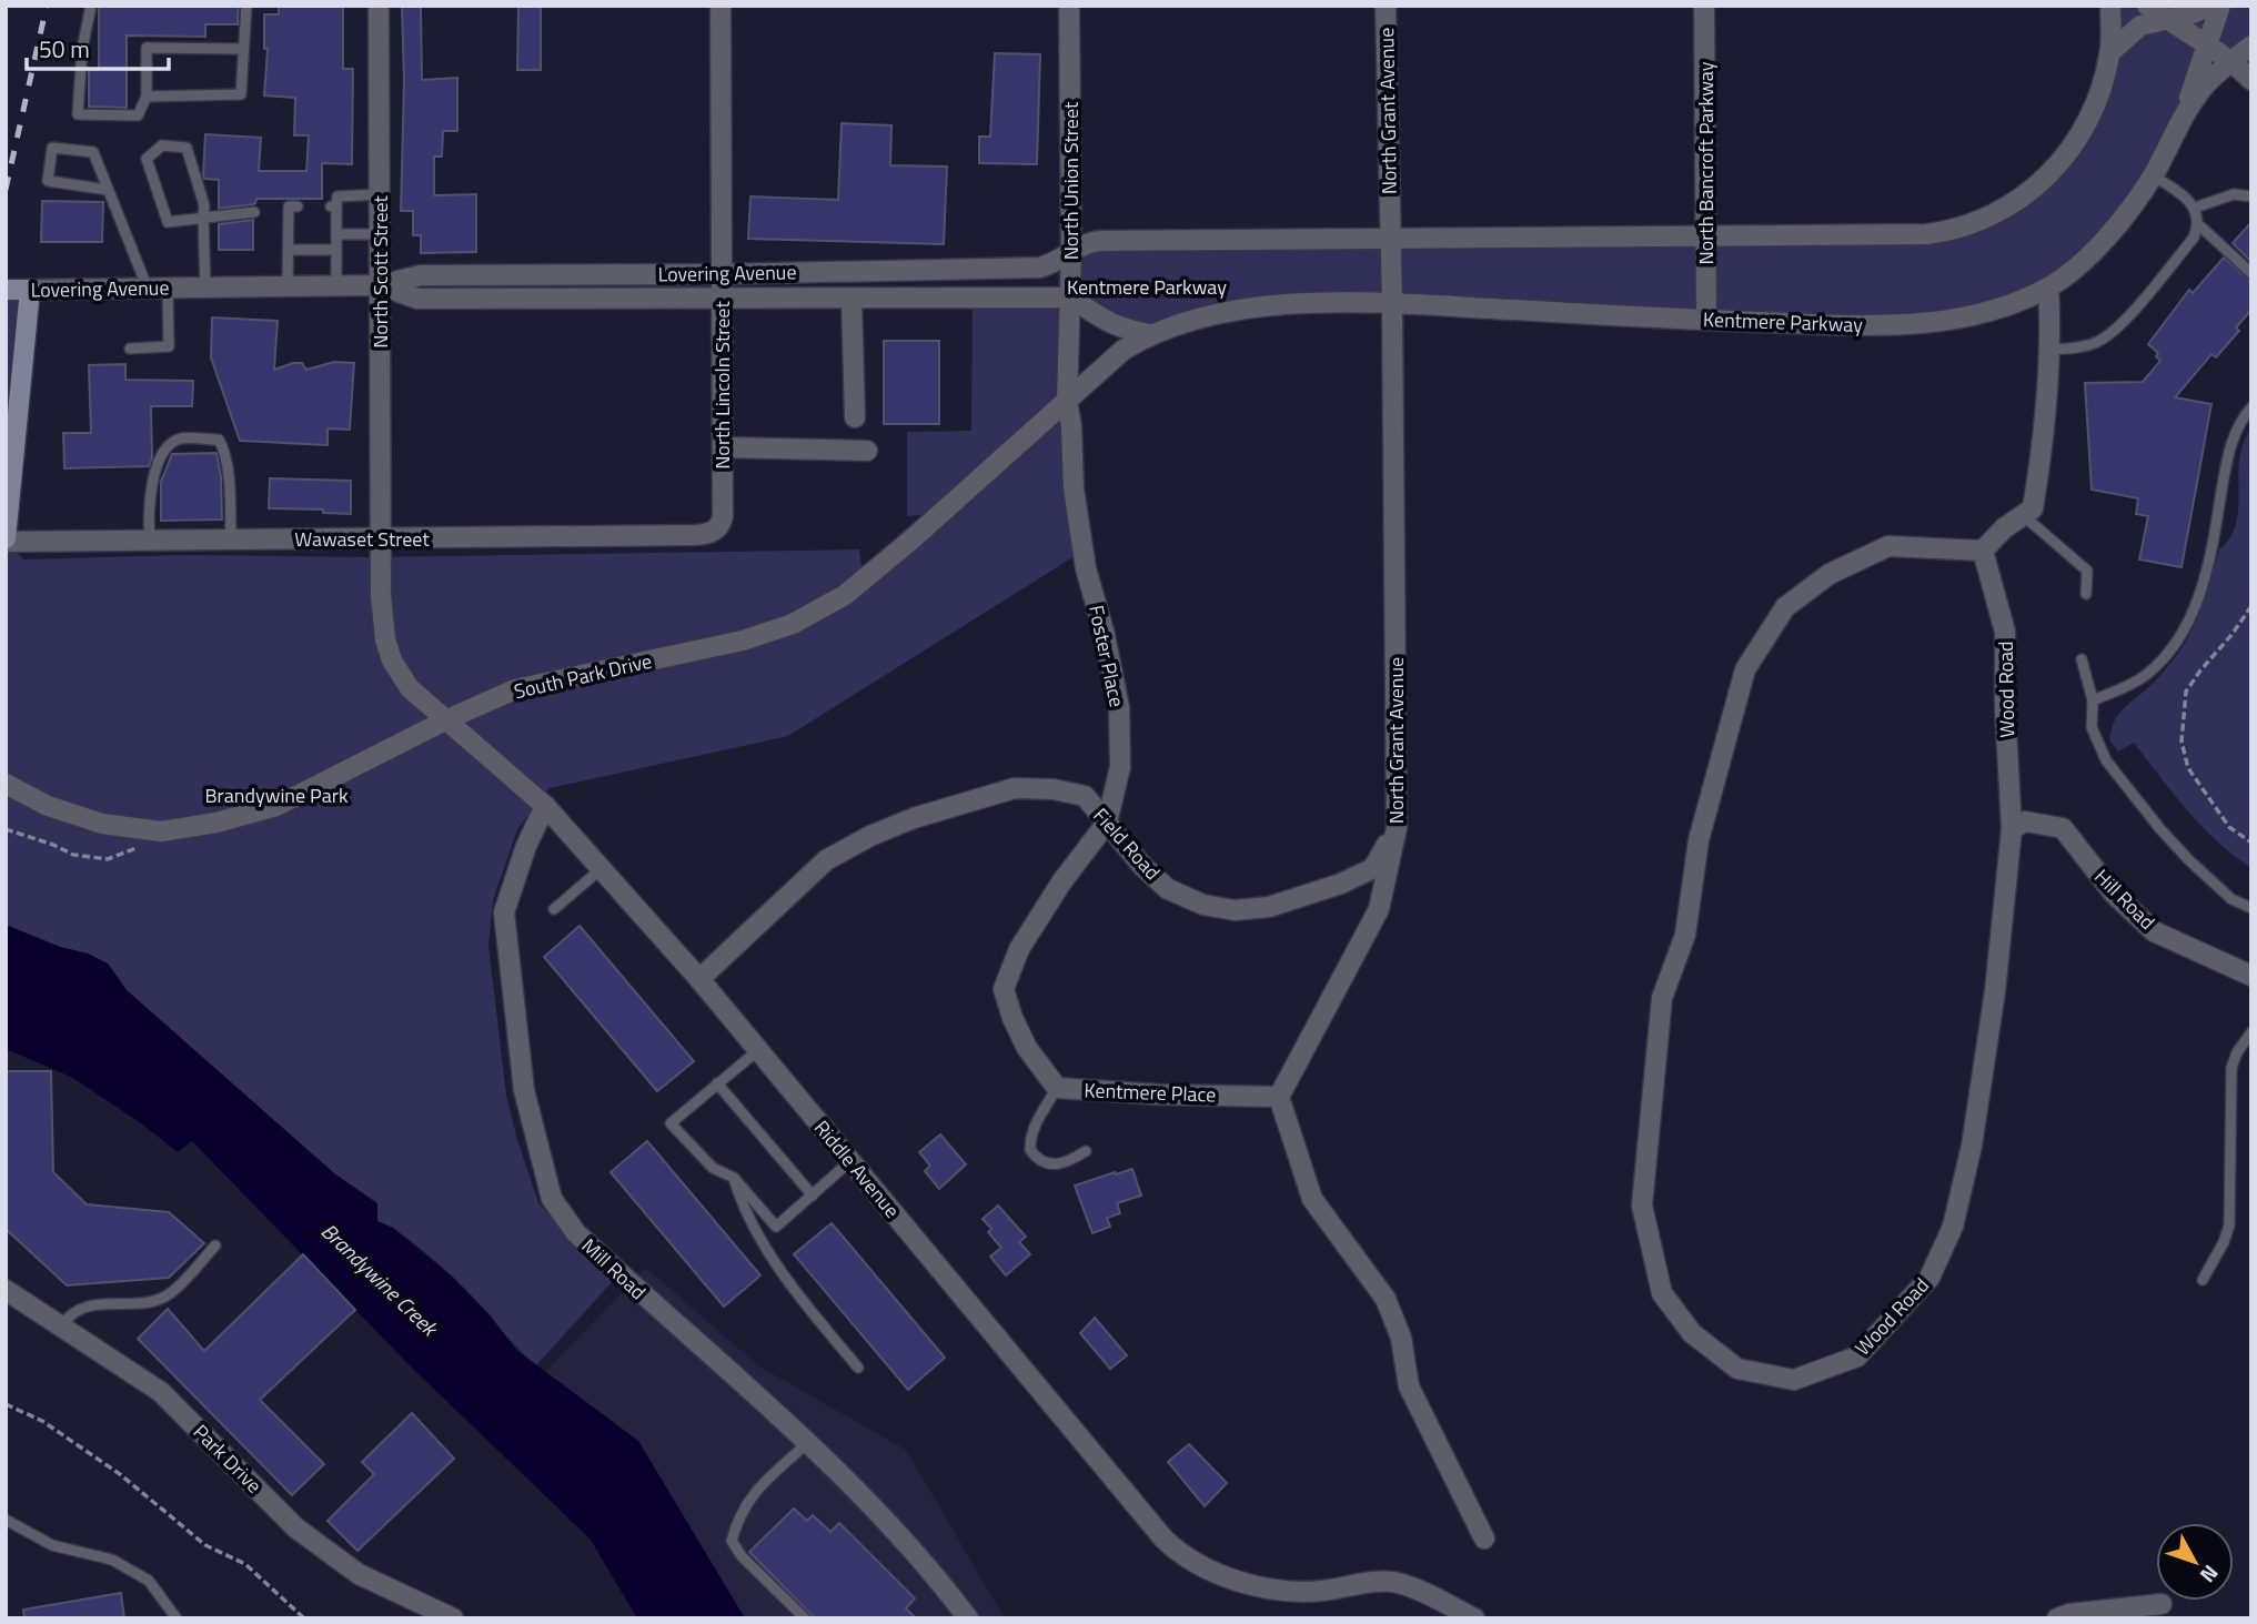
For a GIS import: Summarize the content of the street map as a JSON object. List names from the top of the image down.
{
  "streets": {
    "street": [
      "North Grant Avenue",
      "North Bancroft Parkway",
      "North Union Street",
      "North Scott Street",
      "Lovering Avenue",
      "Kentmere Parkway",
      "North Lincoln Street",
      "Wawaset Street",
      "Foster Place",
      "South Park Drive",
      "Wood Road",
      "Field Road",
      "Hill Road",
      "Kentmere Place",
      "Riddle Avenue",
      "Mill Road",
      "Park Drive"
    ]
  },
  "crossings": [
    ["North Grant Avenue", "Kentmere Parkway"],
    ["North Grant Avenue", "Field Road"],
    ["North Grant Avenue", "Kentmere Place"],
    ["North Bancroft Parkway", "Kentmere Parkway"],
    ["North Union Street", "Lovering Avenue"],
    ["North Union Street", "Kentmere Parkway"],
    ["North Union Street", "Foster Place"],
    ["North Union Street", "South Park Drive"],
    ["North Scott Street", "Lovering Avenue"],
    ["North Scott Street", "Wawaset Street"],
    ["North Scott Street", "Riddle Avenue"],
    ["Lovering Avenue", "North Lincoln Street"],
    ["Kentmere Parkway", "Foster Place"],
    ["Kentmere Parkway", "South Park Drive"],
    ["North Lincoln Street", "Wawaset Street"],
    ["Wawaset Street", "Riddle Avenue"],
    ["Foster Place", "South Park Drive"],
    ["Foster Place", "Field Road"],
    ["Foster Place", "Kentmere Place"],
    ["South Park Drive", "Riddle Avenue"],
    ["Wood Road", "Hill Road"],
    ["Field Road", "Riddle Avenue"],
    ["Riddle Avenue", "Mill Road"]
  ],
  "water": ["Brandywine Creek"],
  "parks": ["Kentmere Parkway", "Brandywine Park"],
  "scale_bar": "50 m",
  "north": "bottom right"
}
